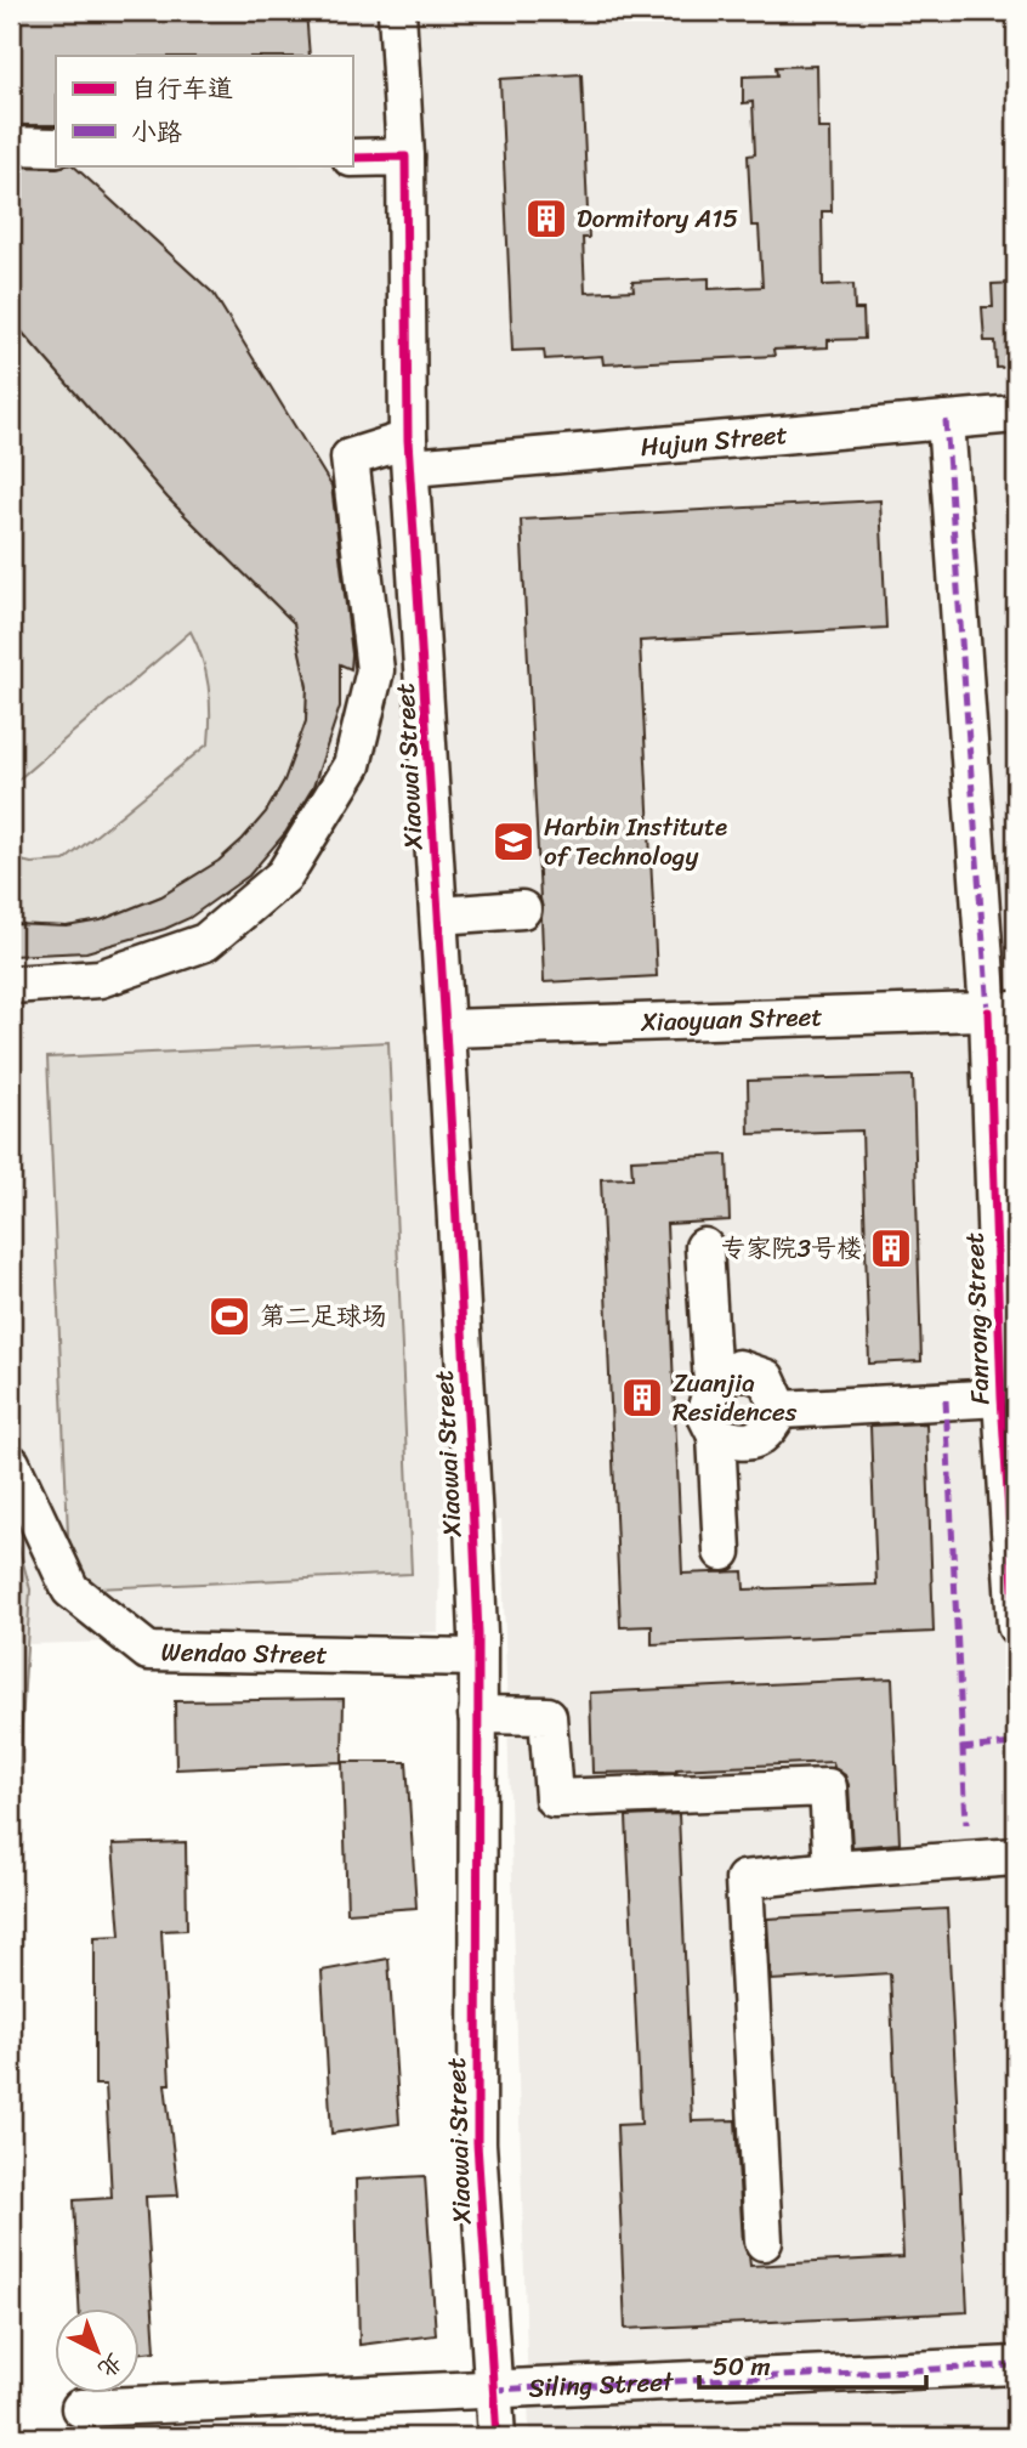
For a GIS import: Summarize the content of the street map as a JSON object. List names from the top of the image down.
{
  "streets": {
    "street": [
      "Hujun Street",
      "Xiaowai Street",
      "Xiaoyuan Street",
      "Fanrong Street",
      "Wendao Street",
      "Siling Street"
    ]
  },
  "crossings": [
    ["Hujun Street", "Xiaowai Street"],
    ["Hujun Street", "Fanrong Street"],
    ["Xiaowai Street", "Xiaoyuan Street"],
    ["Xiaowai Street", "Wendao Street"],
    ["Xiaowai Street", "Siling Street"],
    ["Xiaoyuan Street", "Fanrong Street"]
  ],
  "places": {
    "building": ["Dormitory A15", "专家院3号楼", "Zuanjia Residences"],
    "school or university": ["Harbin Institute of Technology"],
    "sports": ["第二足球场"]
  },
  "legend": ["自行车道", "小路"],
  "scale_bar": "50 m",
  "north": "bottom right"
}
